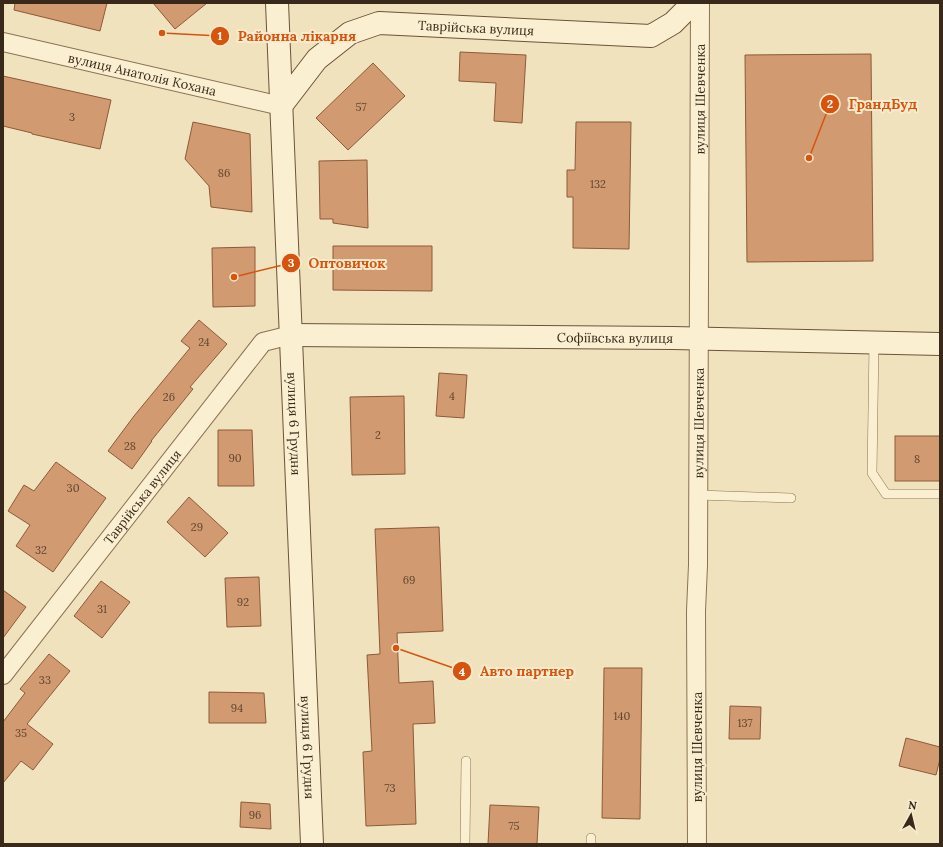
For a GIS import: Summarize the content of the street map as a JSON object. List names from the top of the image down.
{
  "streets": {
    "street": [
      "Таврійська вулиця",
      "вулиця Анатолія Кохана",
      "вулиця Шевченка",
      "Софіївська вулиця",
      "вулиця 6 Грудня"
    ]
  },
  "crossings": [
    ["Таврійська вулиця", "вулиця Анатолія Кохана"],
    ["Таврійська вулиця", "Софіївська вулиця"],
    ["Таврійська вулиця", "вулиця 6 Грудня"],
    ["вулиця Анатолія Кохана", "вулиця 6 Грудня"],
    ["вулиця Шевченка", "Софіївська вулиця"],
    ["Софіївська вулиця", "вулиця 6 Грудня"]
  ],
  "places": [
    "Районна лікарня",
    "ГрандБуд",
    "Оптовичок",
    "Авто партнер"
  ],
  "house_numbers": [
    "57",
    "3",
    "86",
    "132",
    "24",
    "4",
    "26",
    "2",
    "28",
    "90",
    "8",
    "30",
    "29",
    "32",
    "69",
    "92",
    "31",
    "33",
    "94",
    "140",
    "137",
    "35",
    "73",
    "96",
    "75"
  ],
  "north": "top"
}
